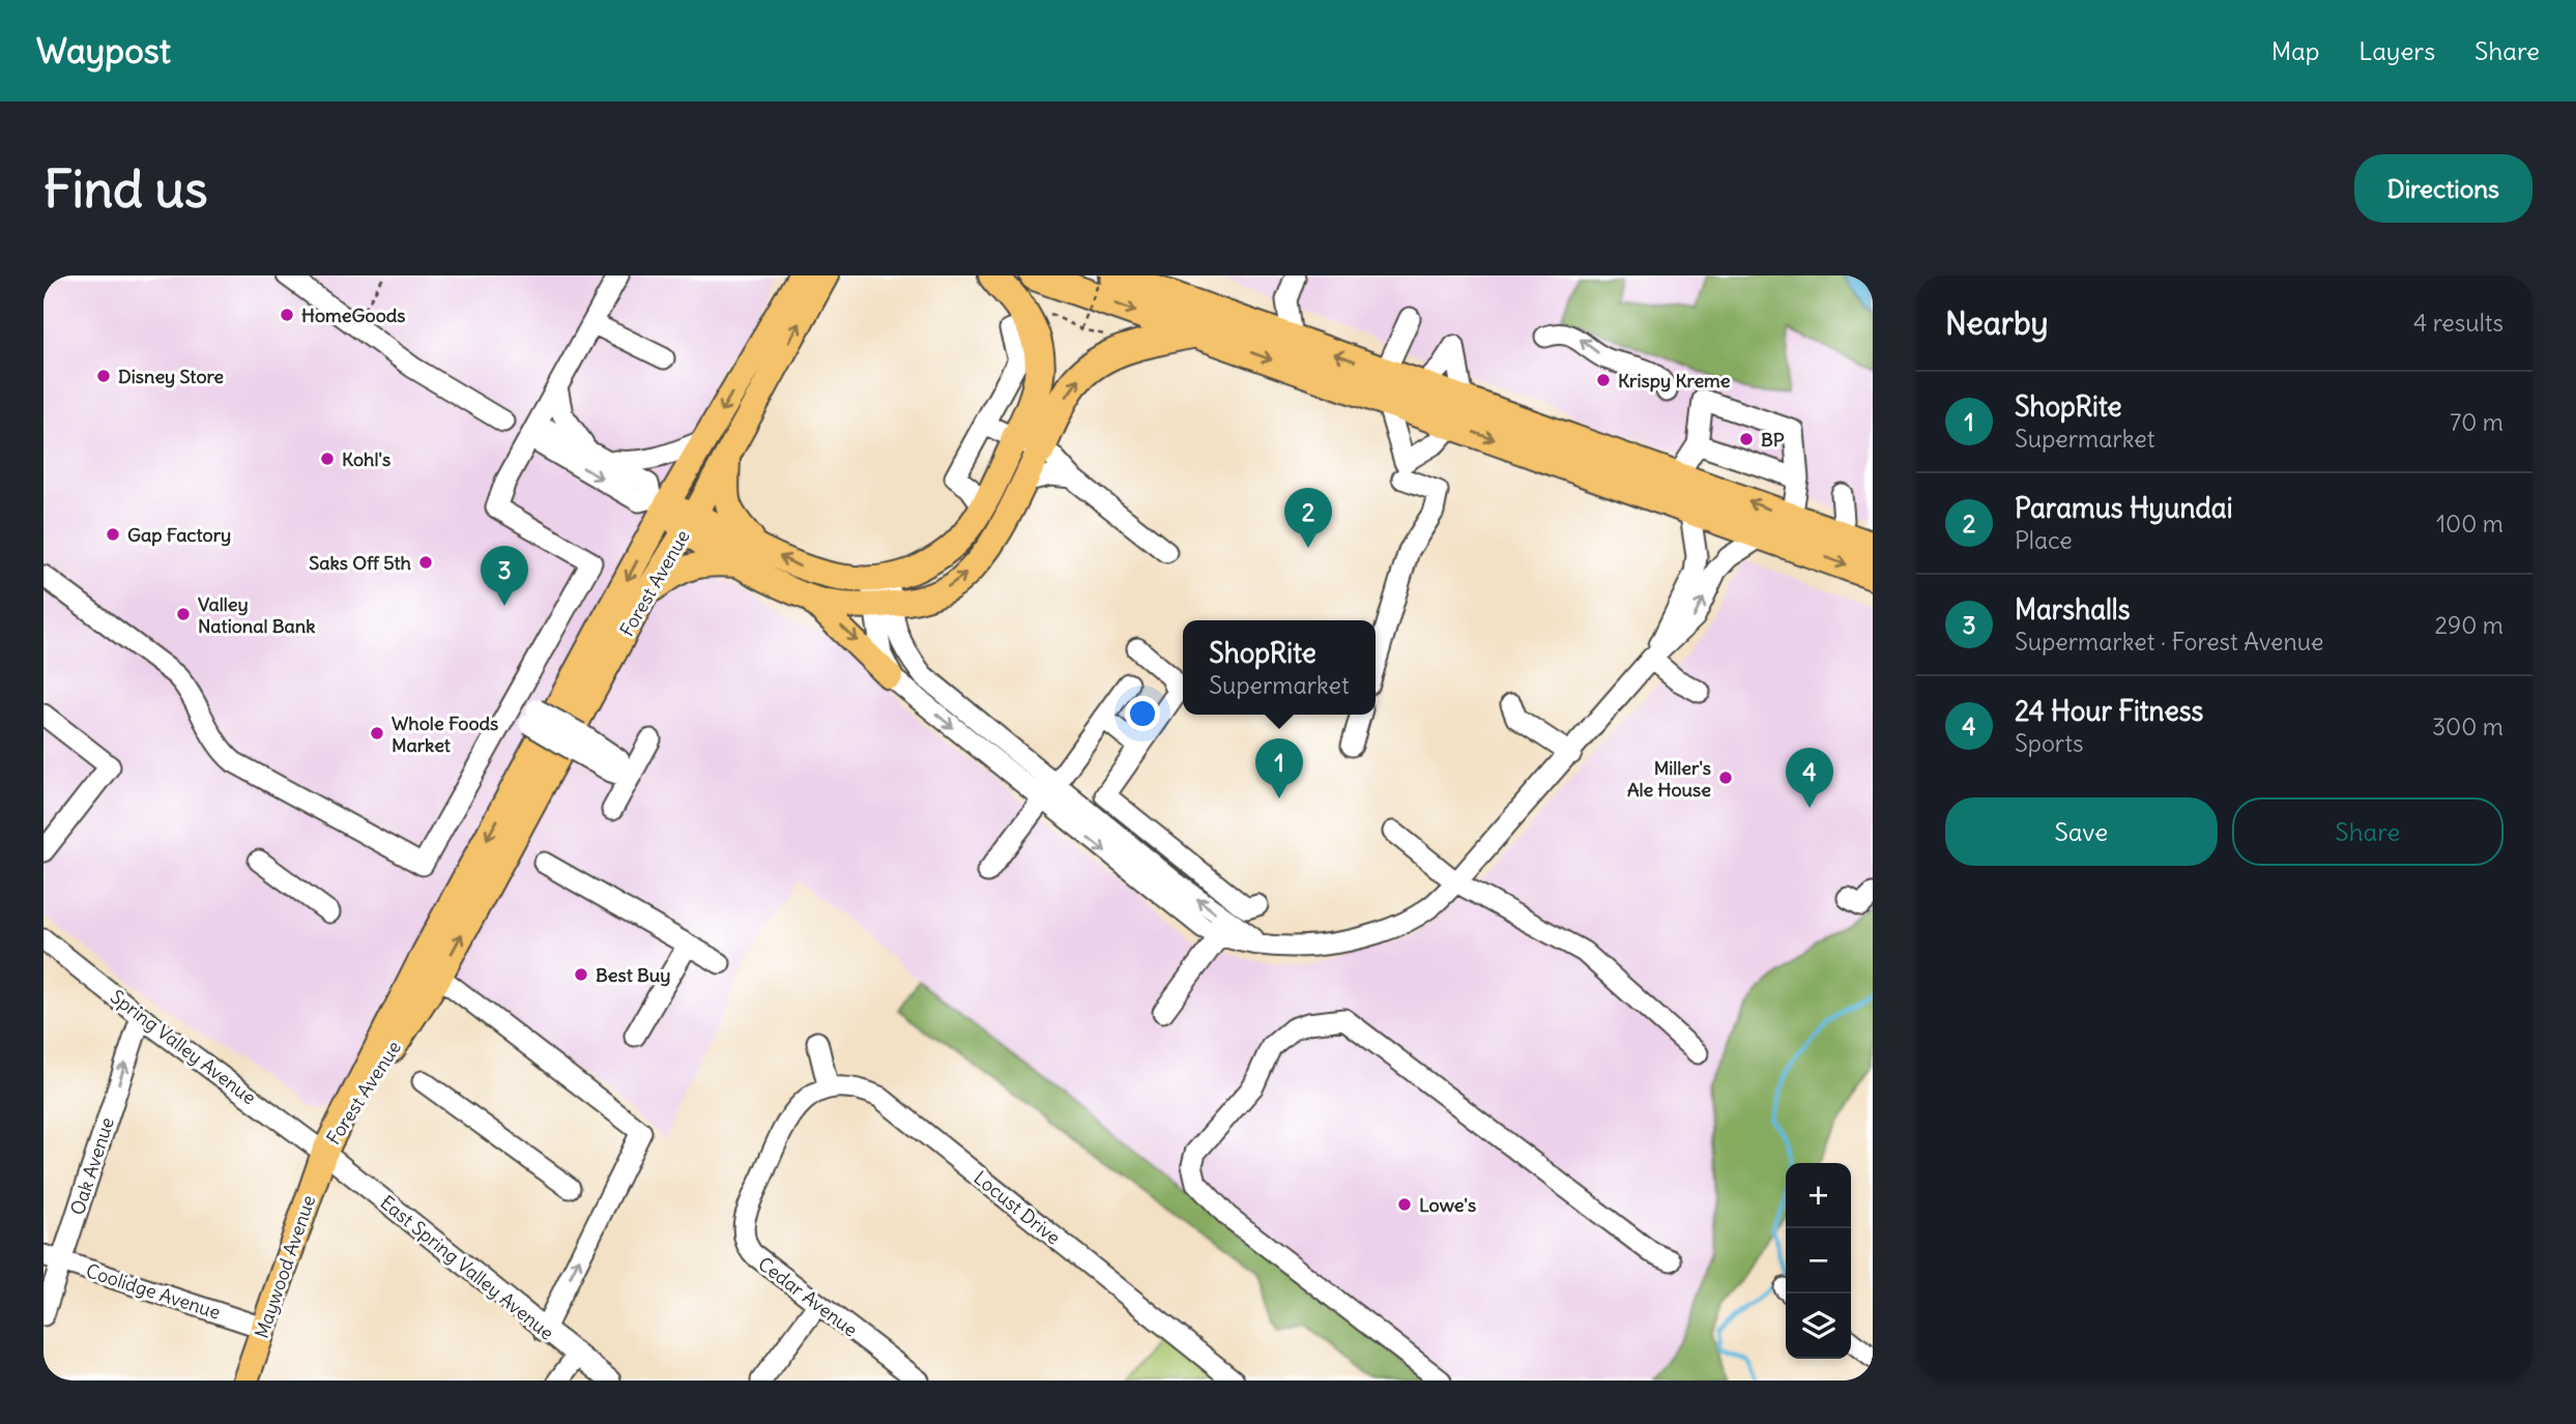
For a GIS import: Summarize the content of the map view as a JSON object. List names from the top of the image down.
{
  "streets": {
    "main road": ["Forest Avenue", "Maywood Avenue"],
    "street": [
      "Spring Valley Avenue",
      "Oak Avenue",
      "Locust Drive",
      "East Spring Valley Avenue",
      "Coolidge Avenue",
      "Cedar Avenue"
    ]
  },
  "crossings": [
    ["Forest Avenue", "Spring Valley Avenue"],
    ["Forest Avenue", "Maywood Avenue"],
    ["Forest Avenue", "East Spring Valley Avenue"],
    ["Spring Valley Avenue", "Oak Avenue"],
    ["Spring Valley Avenue", "Maywood Avenue"],
    ["Spring Valley Avenue", "East Spring Valley Avenue"],
    ["Oak Avenue", "Coolidge Avenue"],
    ["Locust Drive", "Cedar Avenue"],
    ["Maywood Avenue", "East Spring Valley Avenue"],
    ["Maywood Avenue", "Coolidge Avenue"]
  ],
  "one_way": ["Oak Avenue"],
  "places": [
    "HomeGoods",
    "Disney Store",
    "Krispy Kreme",
    "BP",
    "Kohl's",
    "Gap Factory",
    "Saks Off 5th",
    "Valley National Bank",
    "Whole Foods Market",
    "Miller's Ale House",
    "Best Buy",
    "Lowe's"
  ],
  "page": {
    "header": "Waypost",
    "nav": ["Map", "Layers", "Share"],
    "buttons": [
      "Directions",
      ["Save", "Share"]
    ],
    "title": "Find us",
    "heading": ["Nearby", "4 results"],
    "list": [
      {
        "mark": "1",
        "name": "ShopRite",
        "note": "Supermarket",
        "value": "70 m"
      },
      {
        "mark": "2",
        "name": "Paramus Hyundai",
        "note": "Place",
        "value": "100 m"
      },
      {
        "mark": "3",
        "name": "Marshalls",
        "note": "Supermarket · Forest Avenue",
        "value": "290 m"
      },
      {
        "mark": "4",
        "name": "24 Hour Fitness",
        "note": "Sports",
        "value": "300 m"
      }
    ],
    "pins": [
      "2",
      "3",
      "1",
      "4"
    ],
    "popup": ["ShopRite", "Supermarket"],
    "map_buttons": ["+", "−"]
  }
}
